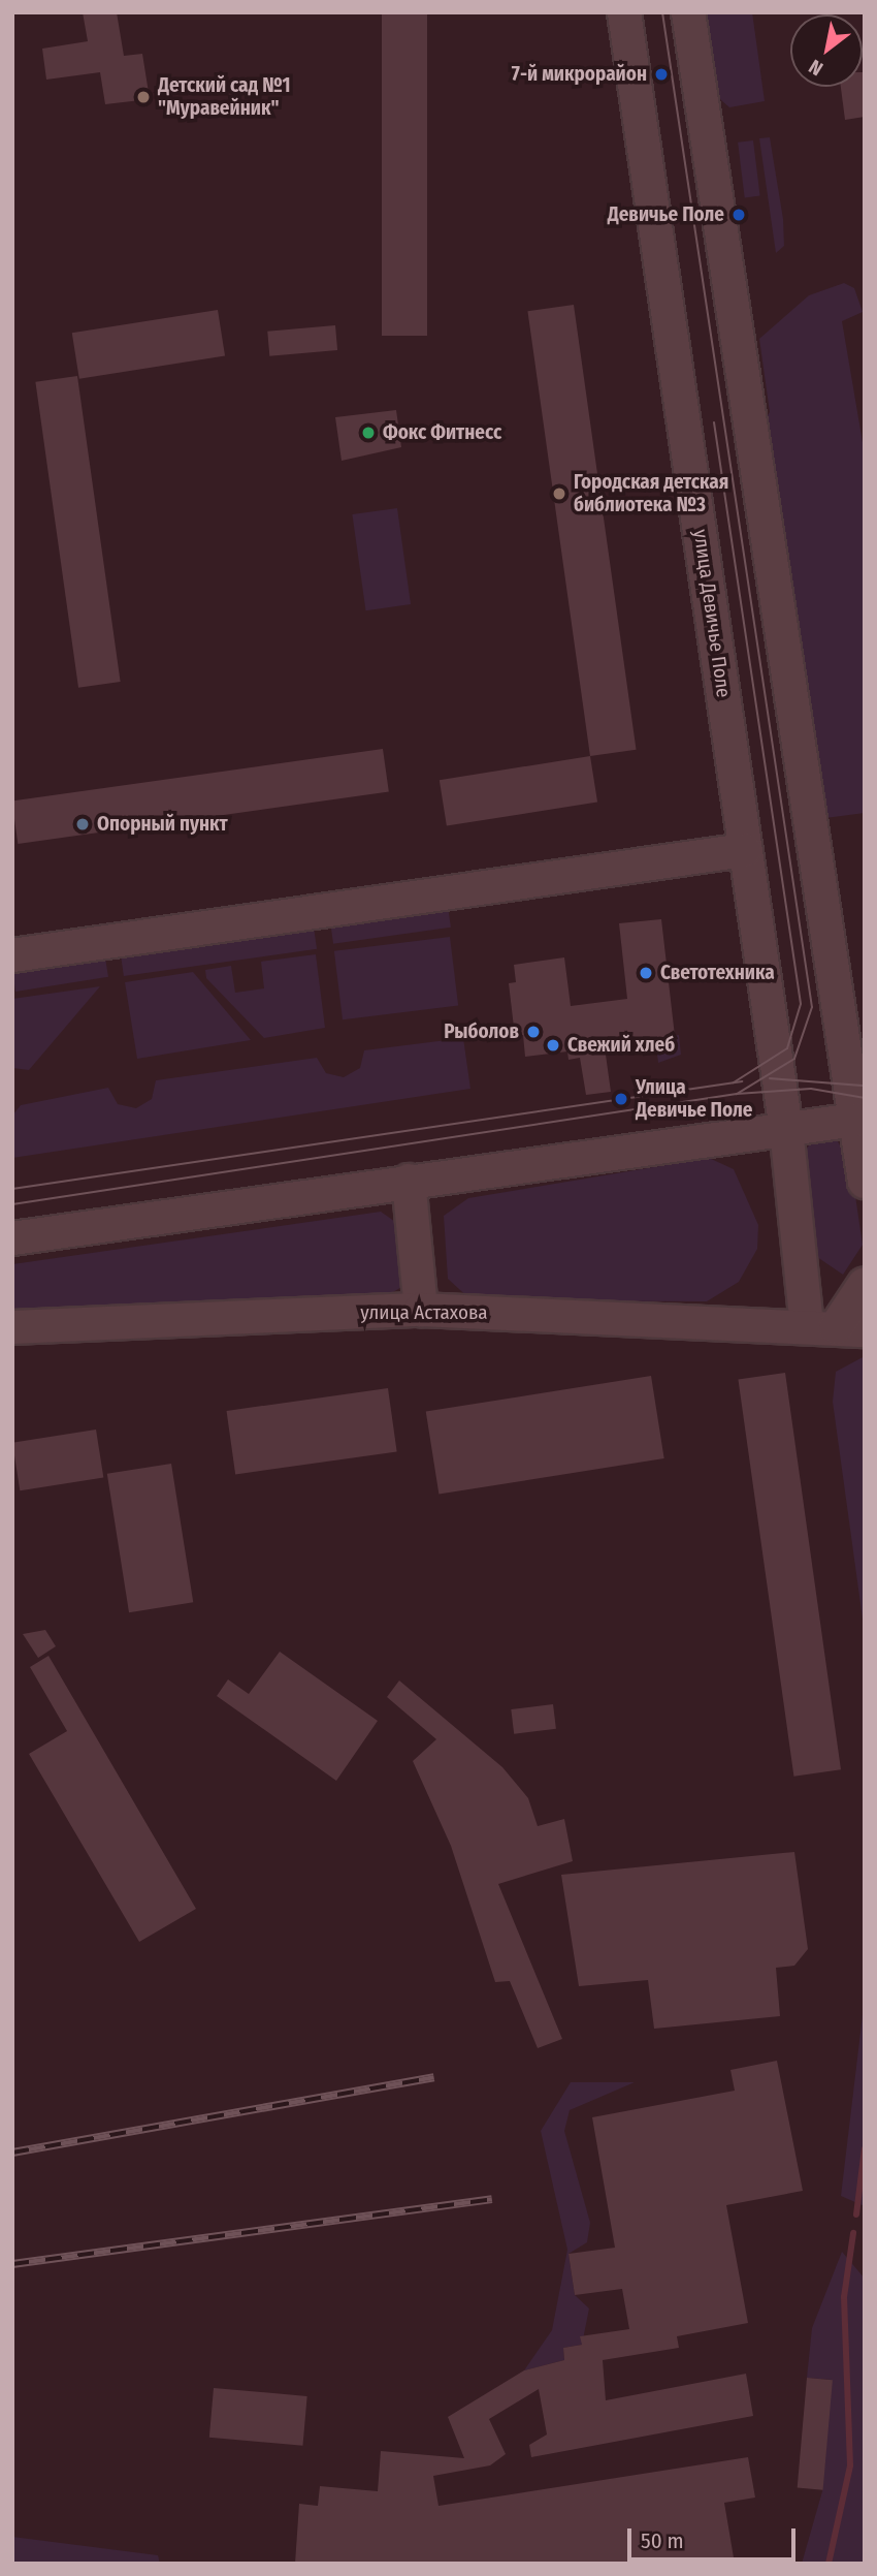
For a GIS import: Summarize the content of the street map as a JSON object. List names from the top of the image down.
{
  "streets": {
    "main road": ["улица Девичье Поле", "улица Астахова"]
  },
  "crossings": [
    ["улица Девичье Поле", "улица Астахова"]
  ],
  "places": [
    "7-й микрорайон",
    "Детский сад №1 \"Муравейник\"",
    "Девичье Поле",
    "Фокс Фитнесс",
    "Городская детская библиотека №3",
    "Опорный пункт",
    "Светотехника",
    "Рыболов",
    "Свежий хлеб",
    "Улица Девичье Поле"
  ],
  "scale_bar": "50 m",
  "north": "bottom left"
}
